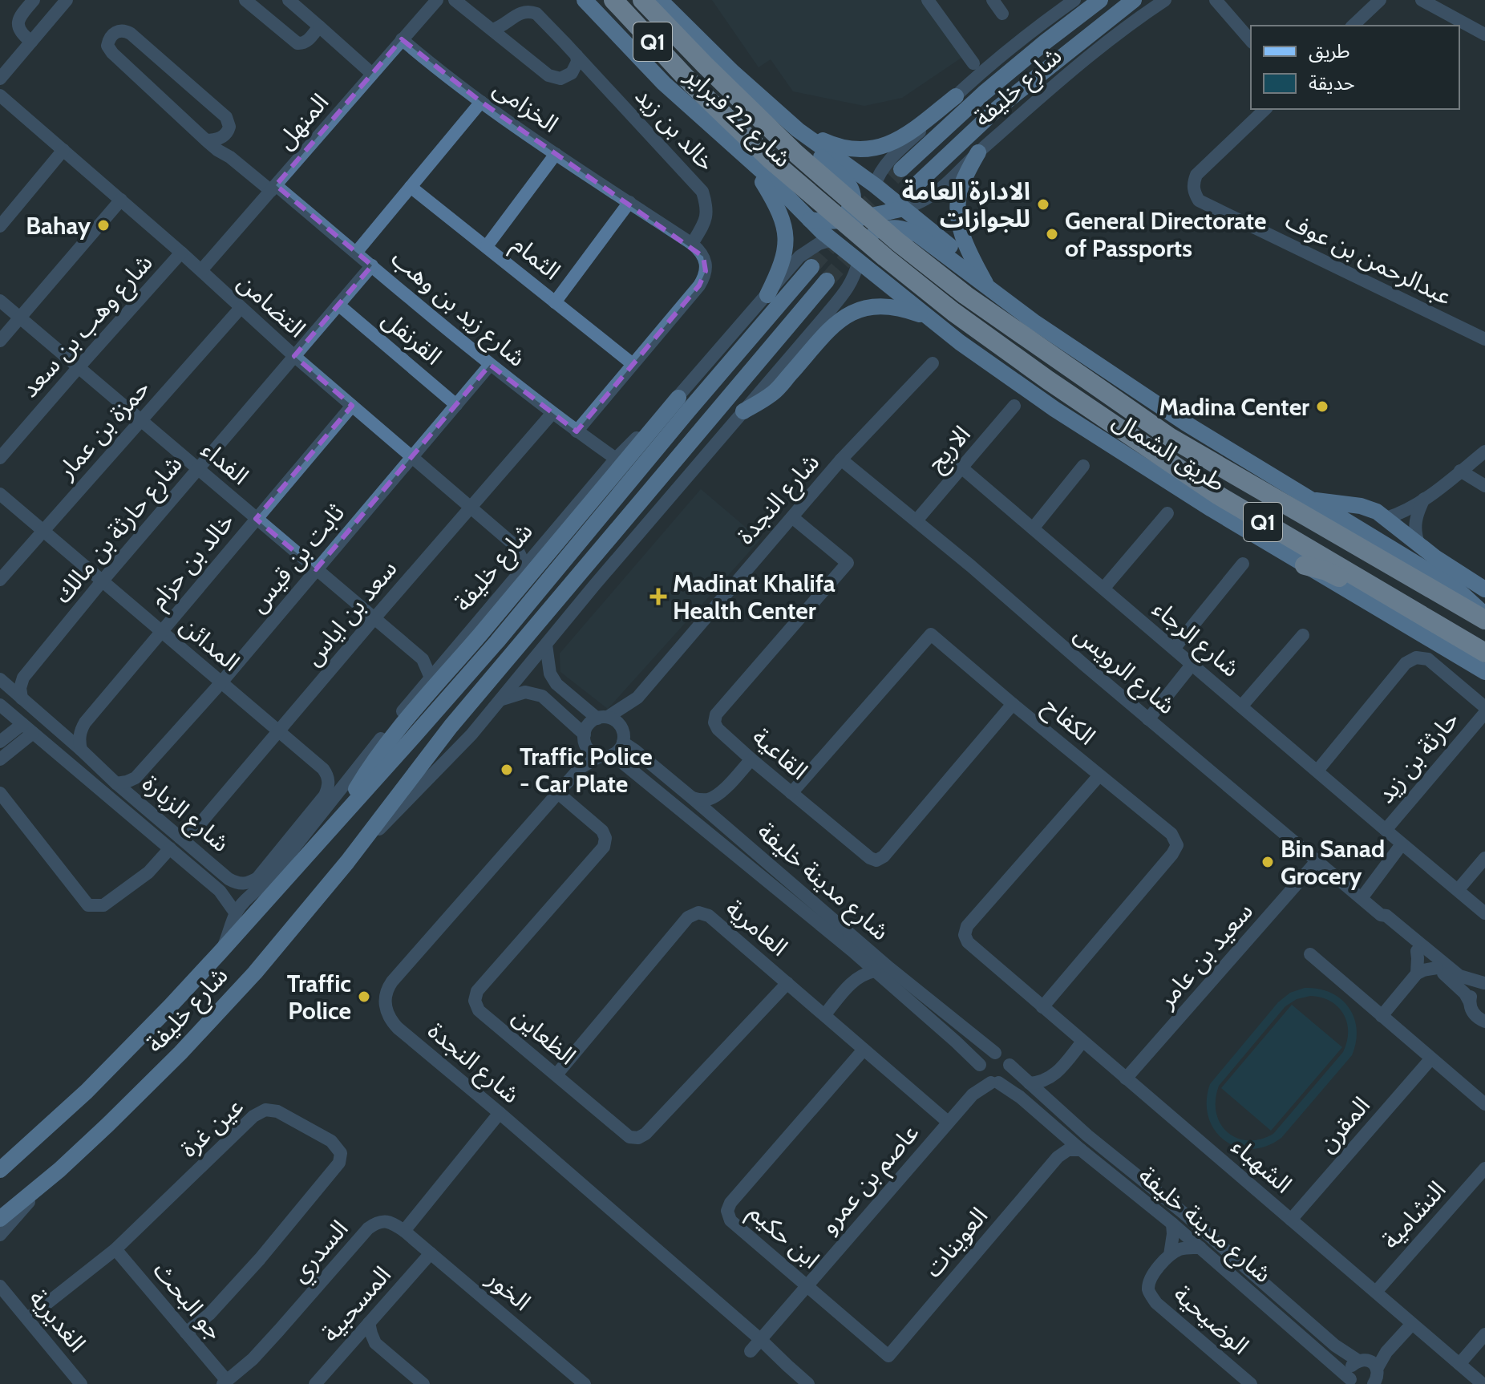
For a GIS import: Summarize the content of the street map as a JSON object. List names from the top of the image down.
{
  "streets": {
    "highway": ["Q1", "شارع 22 فبراير", "طريق الشمال"],
    "main road": ["شارع خليفة"],
    "street": [
      "الخزامى",
      "المنهل",
      "خالد بن زيد",
      "الثمام",
      "عبدالرحمن بن عوف",
      "التضامن",
      "شارع زيد بن وهب",
      "شارع وهب بن سعد",
      "القرنفل",
      "حمزة بن عمار",
      "الاريج",
      "الفداء",
      "شارع النجدة",
      "شارع حارثة بن مالك",
      "ثابت بن قيس",
      "خالد بن حزام",
      "سعد بن اياس",
      "شارع الرجاء",
      "المدائن",
      "شارع الرويس",
      "الكفاح",
      "القاعية",
      "حارثة بن زيد",
      "شارع الزبارة",
      "شارع مدينة خليفة",
      "العامرية",
      "سعيد بن عامر",
      "الظعاين",
      "المقرن",
      "عين غرة",
      "الشهباء",
      "عاصم بن عمرو",
      "النشامية",
      "ابن حكيم",
      "العوينات",
      "السدري",
      "الخور",
      "جو البحث",
      "المسحبية",
      "الوضيحية",
      "الغديرية"
    ]
  },
  "crossings": [
    ["شارع خليفة", "شارع 22 فبراير"],
    ["شارع خليفة", "التضامن"],
    ["شارع خليفة", "شارع زيد بن وهب"],
    ["شارع خليفة", "طريق الشمال"],
    ["شارع خليفة", "الفداء"],
    ["شارع خليفة", "شارع الزبارة"],
    ["الخزامى", "المنهل"],
    ["الخزامى", "خالد بن زيد"],
    ["الخزامى", "الثمام"],
    ["شارع 22 فبراير", "طريق الشمال"],
    ["المنهل", "التضامن"],
    ["المنهل", "شارع زيد بن وهب"],
    ["التضامن", "شارع وهب بن سعد"],
    ["التضامن", "حمزة بن عمار"],
    ["التضامن", "شارع حارثة بن مالك"],
    ["التضامن", "ثابت بن قيس"],
    ["التضامن", "خالد بن حزام"],
    ["التضامن", "سعد بن اياس"],
    ["شارع زيد بن وهب", "شارع حارثة بن مالك"],
    ["شارع زيد بن وهب", "ثابت بن قيس"],
    ["شارع زيد بن وهب", "سعد بن اياس"],
    ["شارع وهب بن سعد", "الفداء"],
    ["القرنفل", "شارع حارثة بن مالك"],
    ["القرنفل", "ثابت بن قيس"],
    ["حمزة بن عمار", "الفداء"],
    ["حمزة بن عمار", "المدائن"],
    ["الاريج", "شارع الرجاء"],
    ["الاريج", "شارع الرويس"],
    ["الفداء", "شارع حارثة بن مالك"],
    ["الفداء", "ثابت بن قيس"],
    ["الفداء", "خالد بن حزام"],
    ["الفداء", "سعد بن اياس"],
    ["شارع النجدة", "شارع الرويس"],
    ["شارع النجدة", "القاعية"],
    ["شارع النجدة", "شارع مدينة خليفة"],
    ["شارع النجدة", "الظعاين"],
    ["شارع النجدة", "عاصم بن عمرو"],
    ["شارع حارثة بن مالك", "المدائن"],
    ["ثابت بن قيس", "المدائن"],
    ["خالد بن حزام", "المدائن"],
    ["خالد بن حزام", "شارع الزبارة"],
    ["سعد بن اياس", "المدائن"],
    ["سعد بن اياس", "شارع الزبارة"],
    ["شارع الرجاء", "حارثة بن زيد"],
    ["المدائن", "شارع الزبارة"],
    ["شارع الرويس", "سعيد بن عامر"],
    ["الكفاح", "القاعية"],
    ["الكفاح", "الشهباء"],
    ["شارع مدينة خليفة", "عاصم بن عمرو"],
    ["شارع مدينة خليفة", "الوضيحية"],
    ["العامرية", "الظعاين"],
    ["العامرية", "عاصم بن عمرو"],
    ["العامرية", "ابن حكيم"],
    ["سعيد بن عامر", "الشهباء"],
    ["المقرن", "الشهباء"],
    ["عين غرة", "جو البحث"],
    ["عين غرة", "الغديرية"],
    ["الشهباء", "النشامية"],
    ["عاصم بن عمرو", "ابن حكيم"],
    ["ابن حكيم", "العوينات"],
    ["السدري", "الخور"],
    ["السدري", "جو البحث"],
    ["الخور", "المسحبية"]
  ],
  "places": {
    "other": [
      "الادارة العامة للجوازات",
      "Bahay",
      "General Directorate of Passports",
      "Madina Center",
      "Traffic Police - Car Plate",
      "Bin Sanad Grocery",
      "Traffic Police"
    ],
    "health": ["Madinat Khalifa Health Center"]
  },
  "legend": ["طريق", "حديقة"]
}
